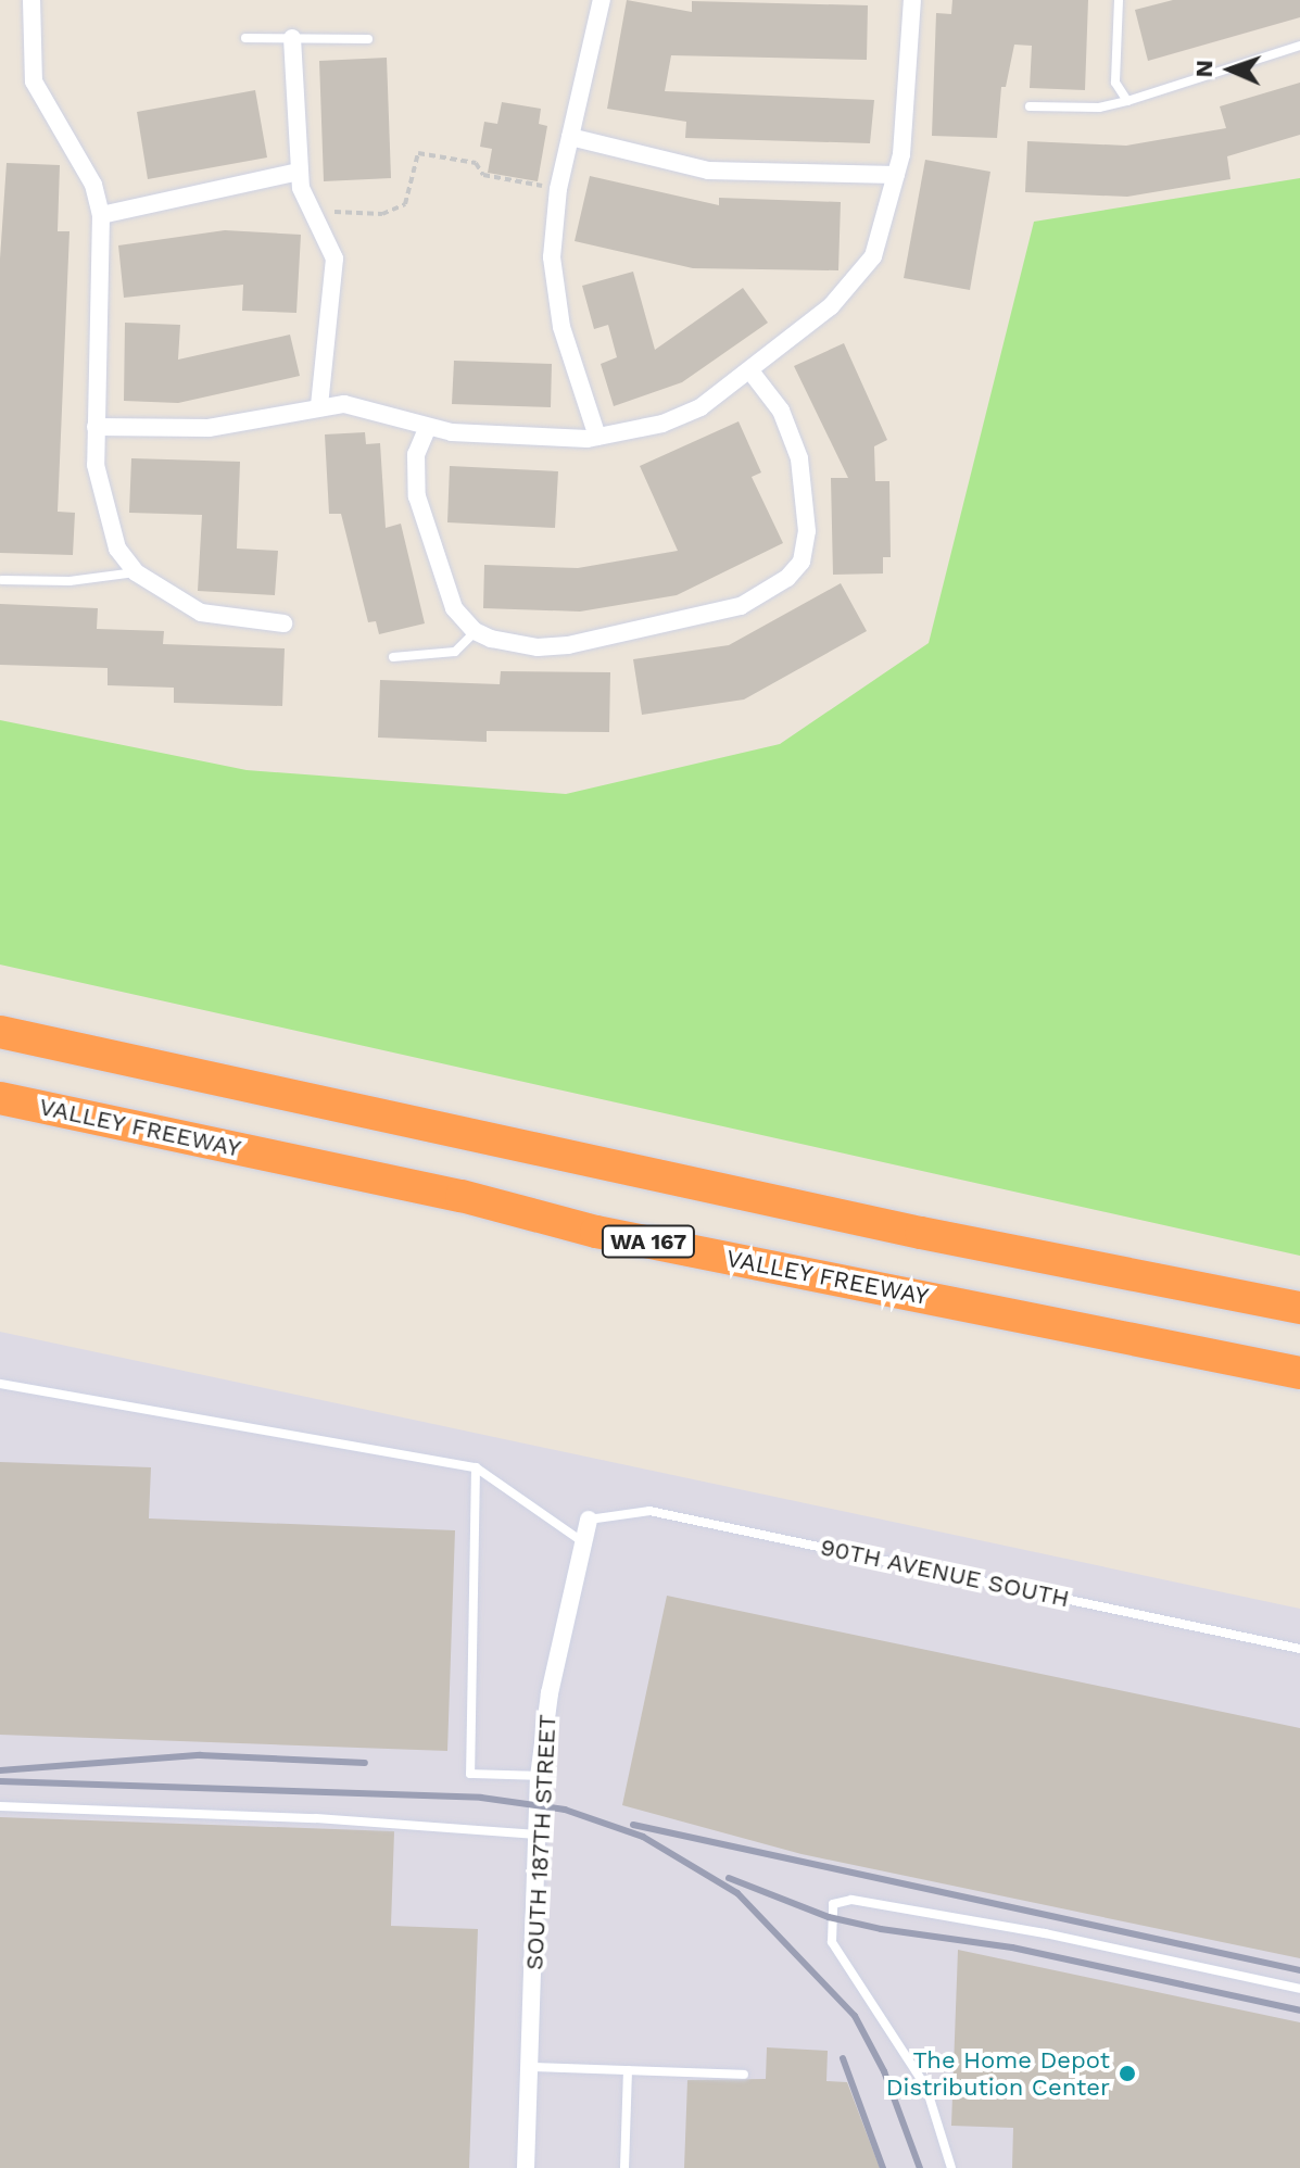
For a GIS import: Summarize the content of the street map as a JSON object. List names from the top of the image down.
{
  "streets": {
    "highway": ["VALLEY FREEWAY", "WA 167"],
    "street": ["SOUTH 187TH STREET"],
    "lane": ["90TH AVENUE SOUTH"]
  },
  "crossings": [
    ["90TH AVENUE SOUTH", "SOUTH 187TH STREET"]
  ],
  "places": ["The Home Depot Distribution Center"],
  "north": "left"
}
